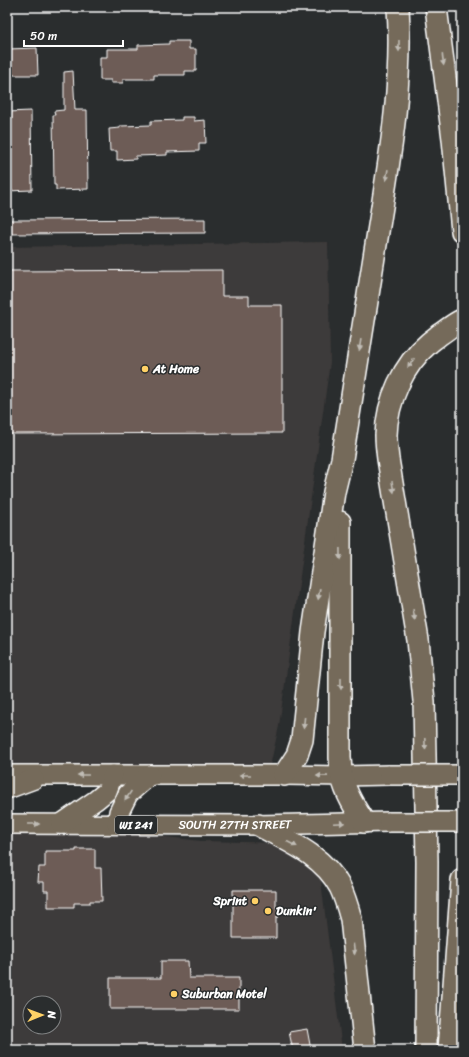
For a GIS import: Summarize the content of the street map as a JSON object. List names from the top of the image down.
{
  "streets": {
    "main road": ["SOUTH 27TH STREET", "WI 241"]
  },
  "places": [
    "At Home",
    "Sprint",
    "Dunkin'",
    "Suburban Motel"
  ],
  "scale_bar": "50 m",
  "north": "right"
}
